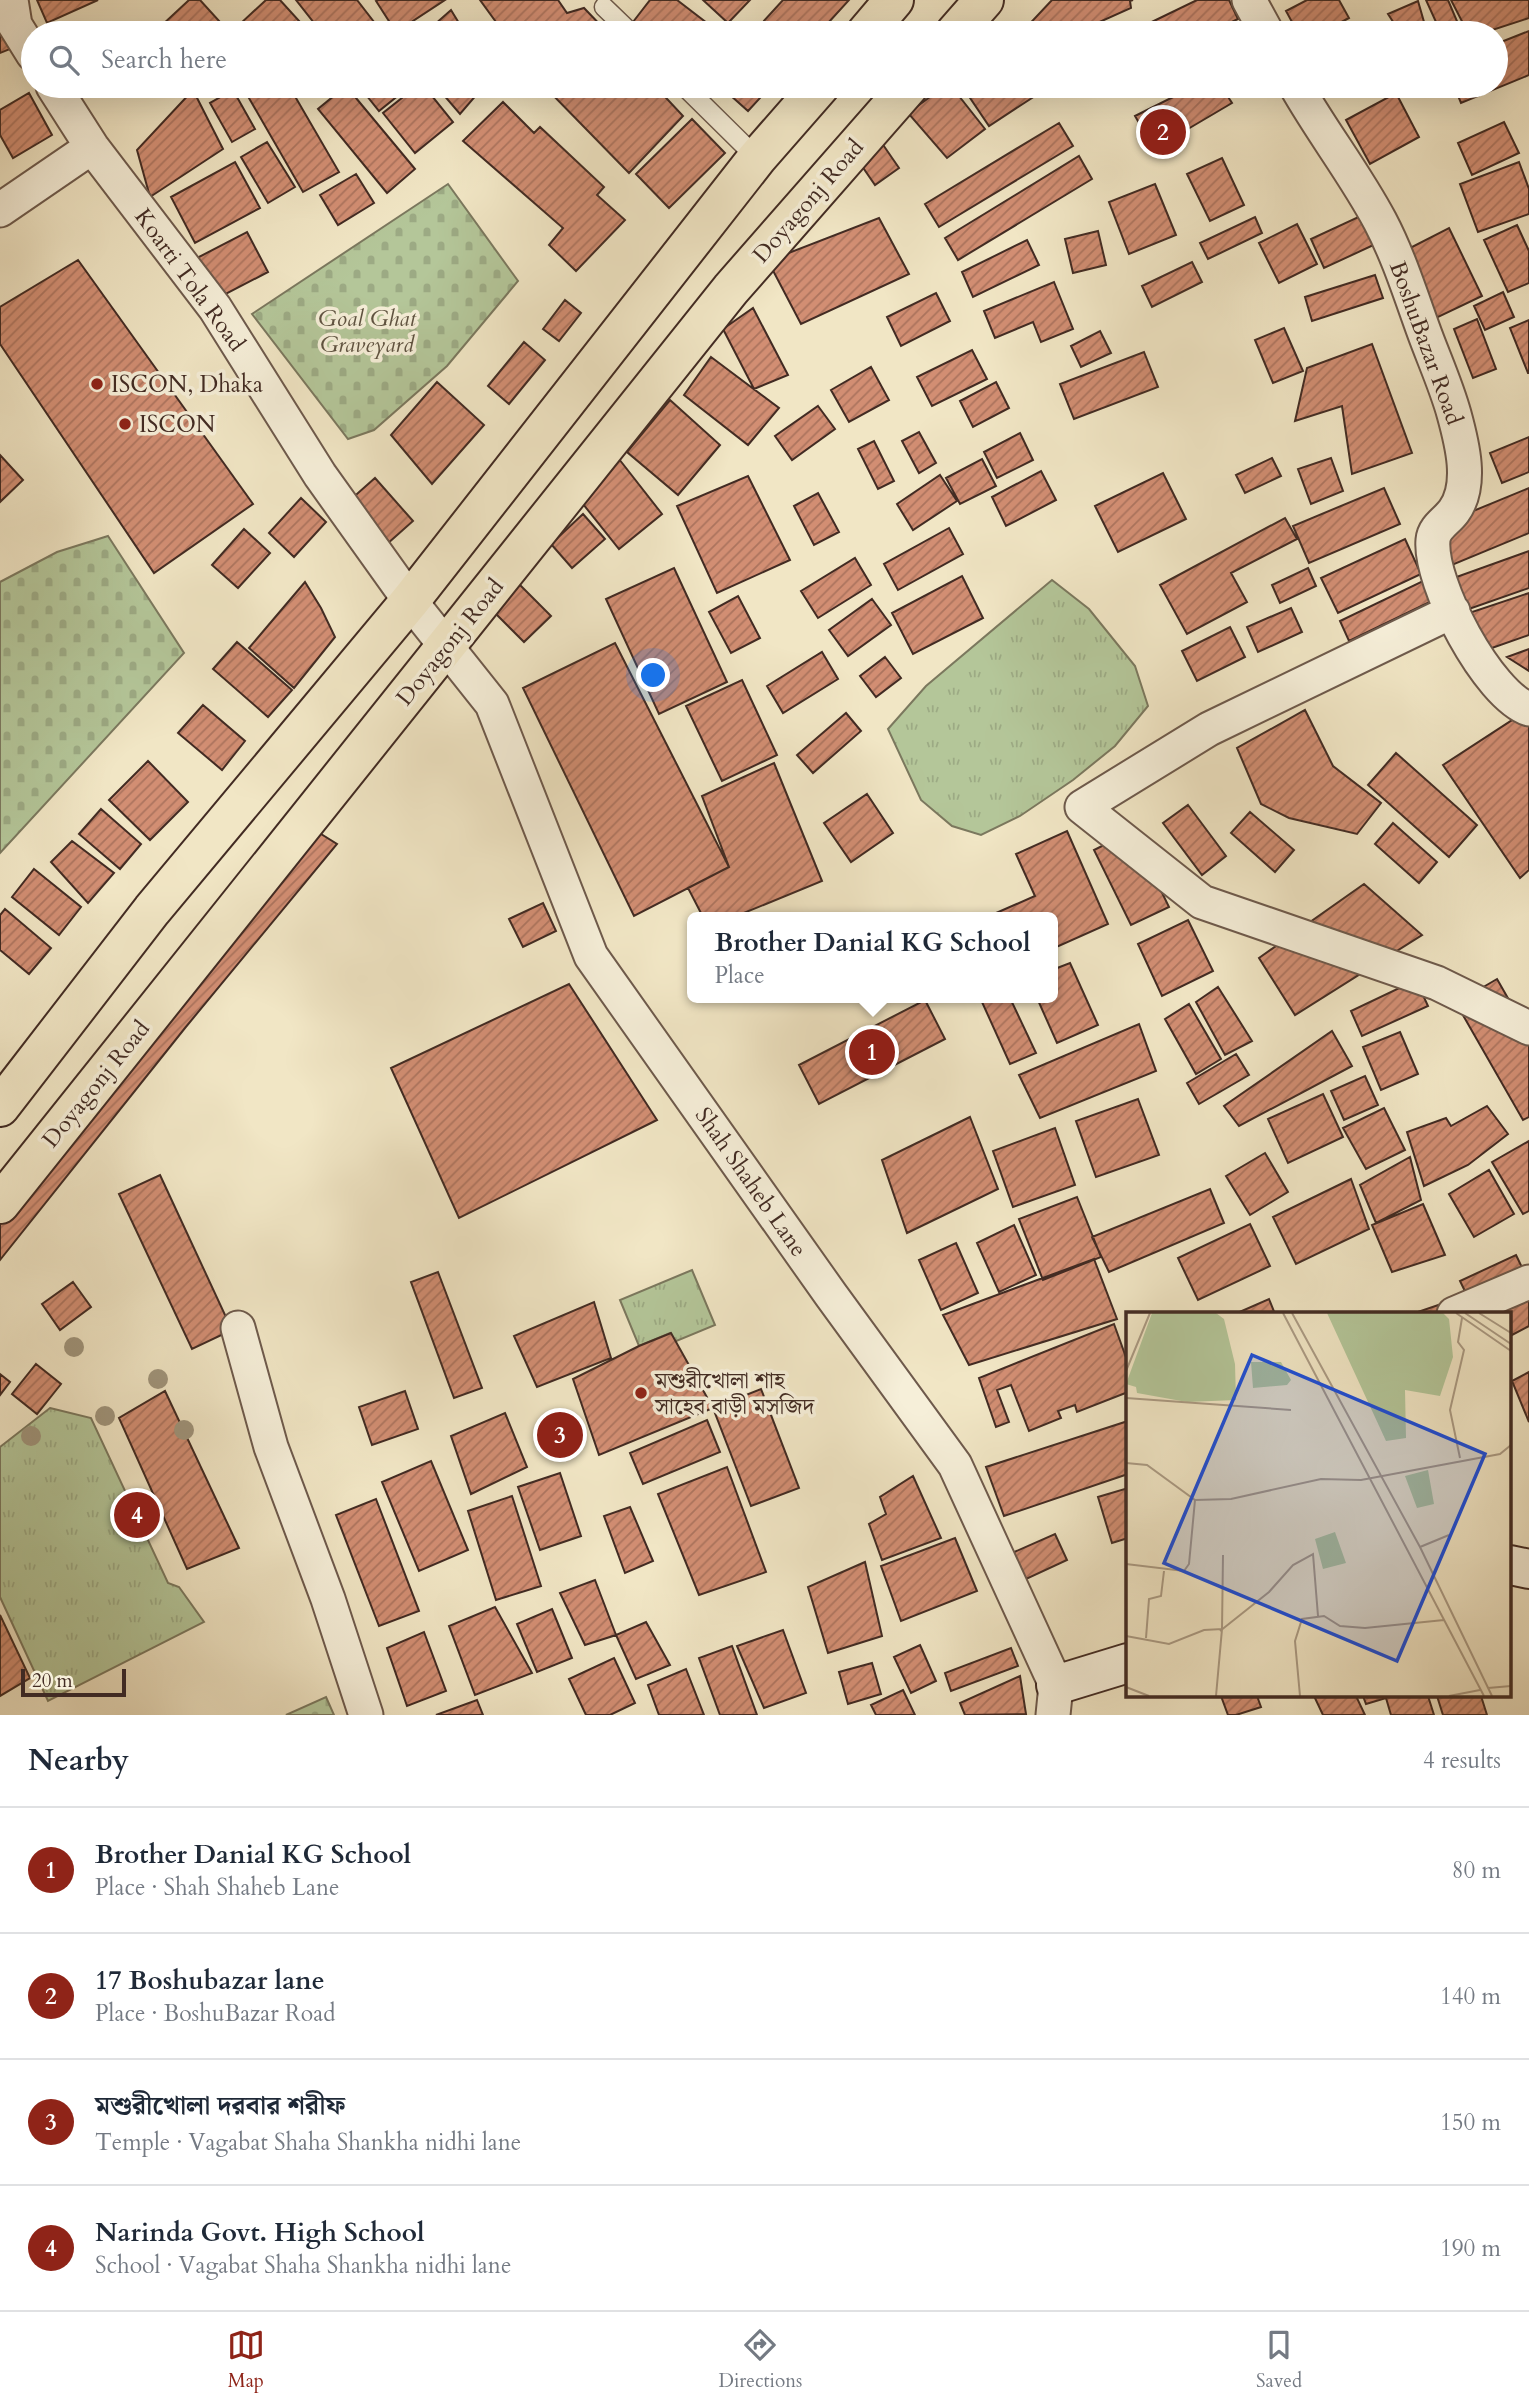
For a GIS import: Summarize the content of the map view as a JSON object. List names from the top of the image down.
{
  "streets": {
    "main road": ["Doyagonj Road"],
    "street": ["Koarti Tola Road", "BoshuBazar Road", "Shah Shaheb Lane"]
  },
  "crossings": [
    ["Doyagonj Road", "Koarti Tola Road"],
    ["Doyagonj Road", "Shah Shaheb Lane"],
    ["Koarti Tola Road", "Shah Shaheb Lane"]
  ],
  "parks": ["Goal Ghat Graveyard"],
  "places": ["ISCON, Dhaka", "ISCON", "মশুরীখোলা শাহ সাহেব বাড়ী মসজিদ"],
  "scale_bar": "20 m",
  "page": {
    "search": "Search here",
    "pins": [
      "2",
      "1",
      "3",
      "4"
    ],
    "popup": ["Brother Danial KG School", "Place"],
    "scale": "20 m",
    "heading": ["Nearby", "4 results"],
    "list": [
      {
        "mark": "1",
        "name": "Brother Danial KG School",
        "note": "Place · Shah Shaheb Lane",
        "value": "80 m"
      },
      {
        "mark": "2",
        "name": "17 Boshubazar lane",
        "note": "Place · BoshuBazar Road",
        "value": "140 m"
      },
      {
        "mark": "3",
        "name": "মশুরীখোলা দরবার শরীফ",
        "note": "Temple · Vagabat Shaha Shankha nidhi lane",
        "value": "150 m"
      },
      {
        "mark": "4",
        "name": "Narinda Govt. High School",
        "note": "School · Vagabat Shaha Shankha nidhi lane",
        "value": "190 m"
      }
    ],
    "nav": ["Map", "Directions", "Saved"]
  }
}
